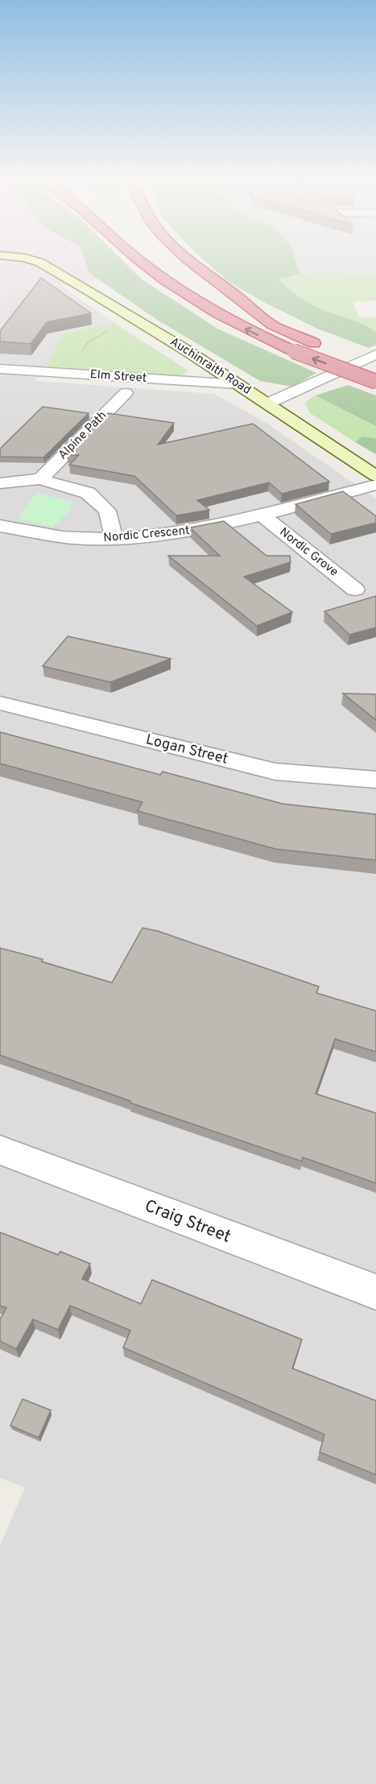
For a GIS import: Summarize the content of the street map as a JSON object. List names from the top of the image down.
{
  "streets": {
    "street": [
      "Auchinraith Road",
      "Elm Street",
      "Alpine Path",
      "Nordic Crescent",
      "Nordic Grove",
      "Logan Street",
      "Craig Street"
    ]
  },
  "crossings": [
    ["Auchinraith Road", "Elm Street"],
    ["Nordic Crescent", "Nordic Grove"]
  ]
}
